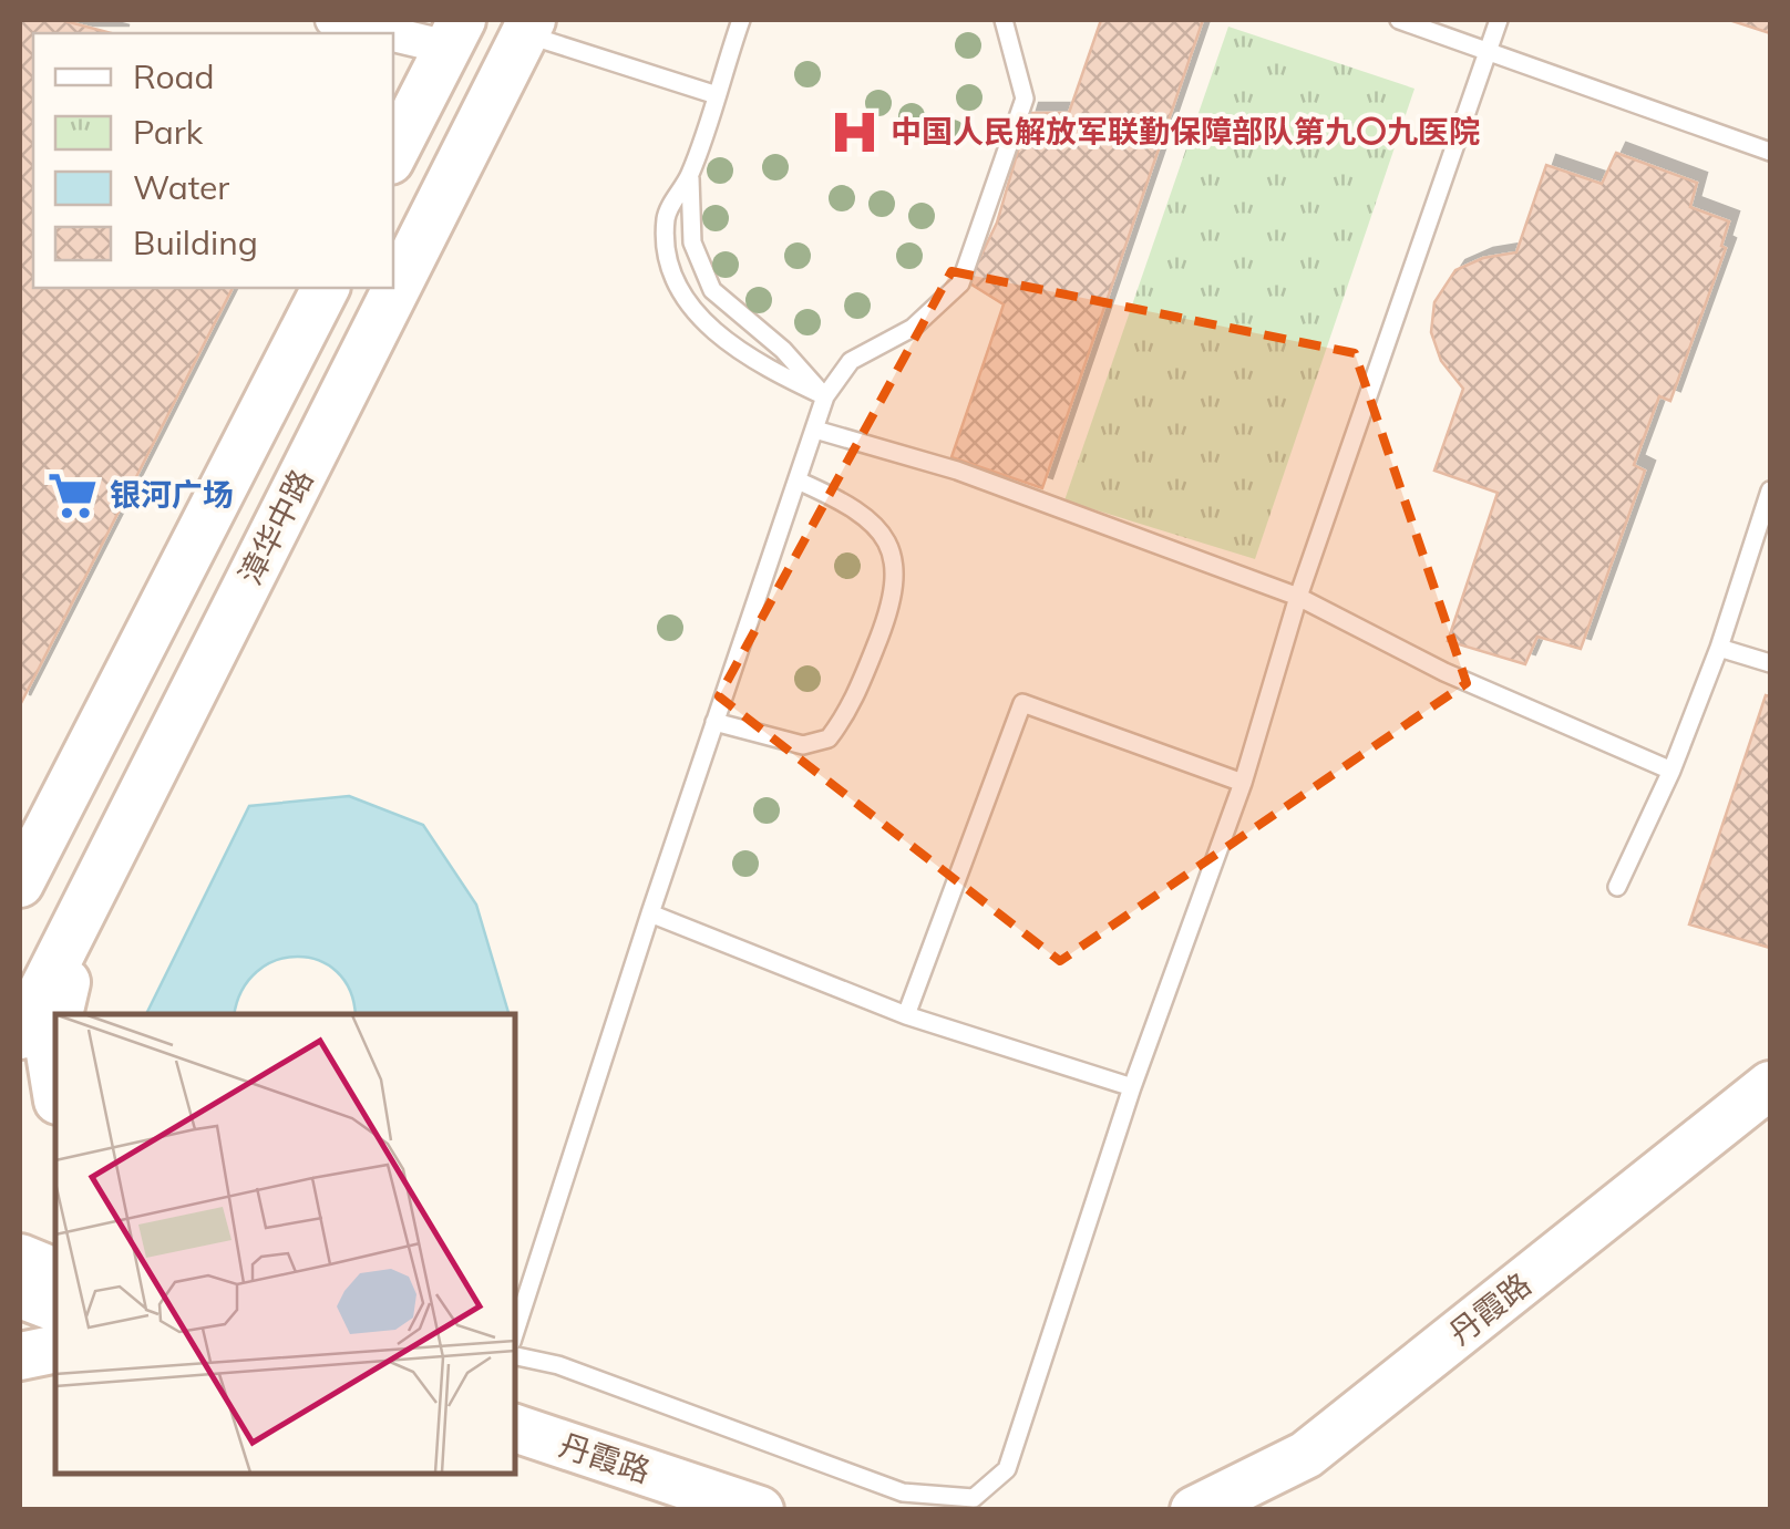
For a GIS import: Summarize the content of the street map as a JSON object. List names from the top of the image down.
{
  "streets": {
    "main road": ["漳华中路", "丹霞路"]
  },
  "places": {
    "hospital": ["中国人民解放军联勤保障部队第九〇九医院"],
    "supermarket": ["银河广场"]
  },
  "legend": [
    "Road",
    "Park",
    "Water",
    "Building"
  ]
}
